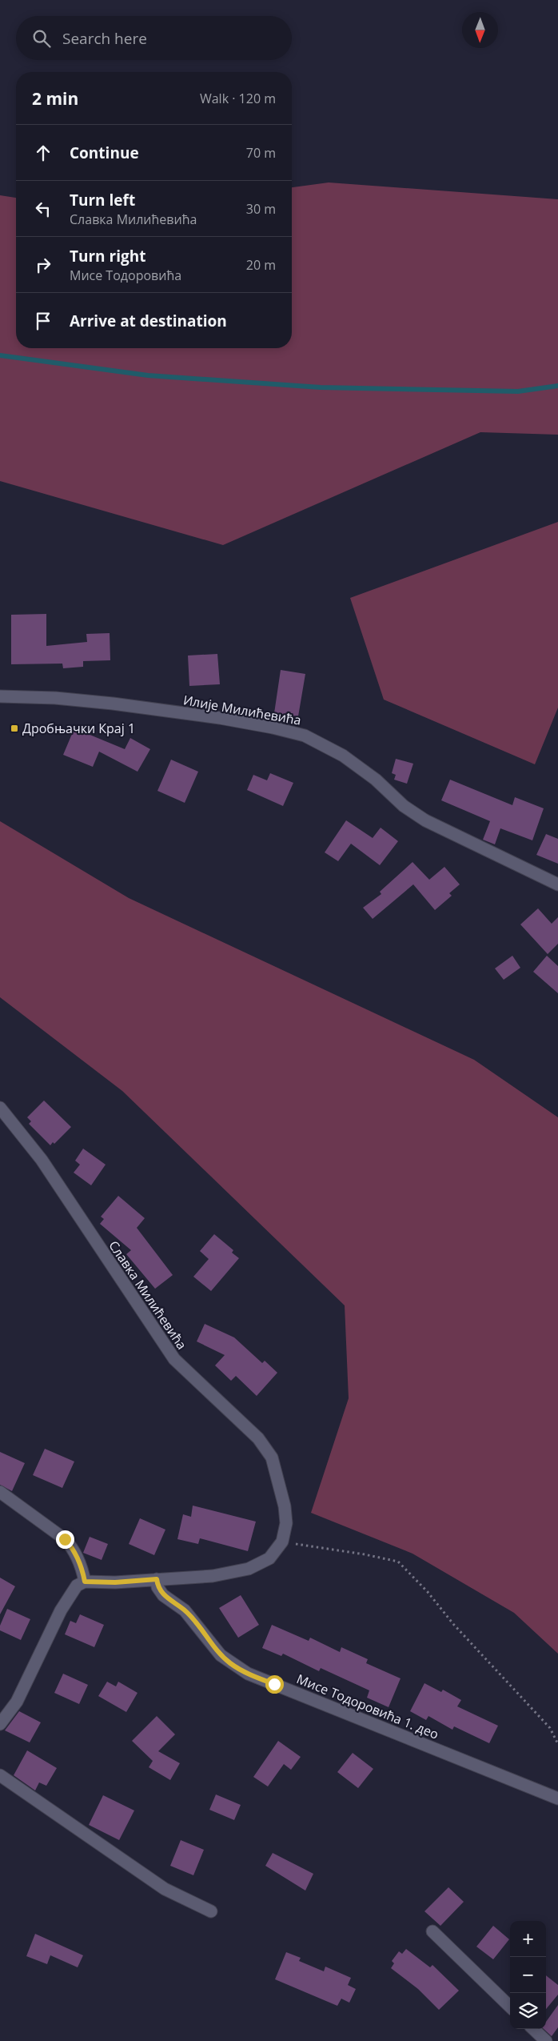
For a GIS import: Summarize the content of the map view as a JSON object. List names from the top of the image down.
{
  "streets": {
    "street": ["Илије Милићевића", "Славка Милићевића", "Мисе Тодоровића 1. део"]
  },
  "crossings": [
    ["Славка Милићевића", "Мисе Тодоровића 1. део"]
  ],
  "places": {
    "transit": ["Дробњачки Крај 1"]
  },
  "north": "bottom",
  "page": {
    "search": "Search here",
    "heading": ["2 min", "Walk · 120 m"],
    "list": [
      ["Continue", "70 m"],
      ["Turn left", "Славка Милићевића", "30 m"],
      ["Turn right", "Мисе Тодоровића", "20 m"],
      "Arrive at destination"
    ],
    "map_buttons": ["+", "−"]
  }
}
